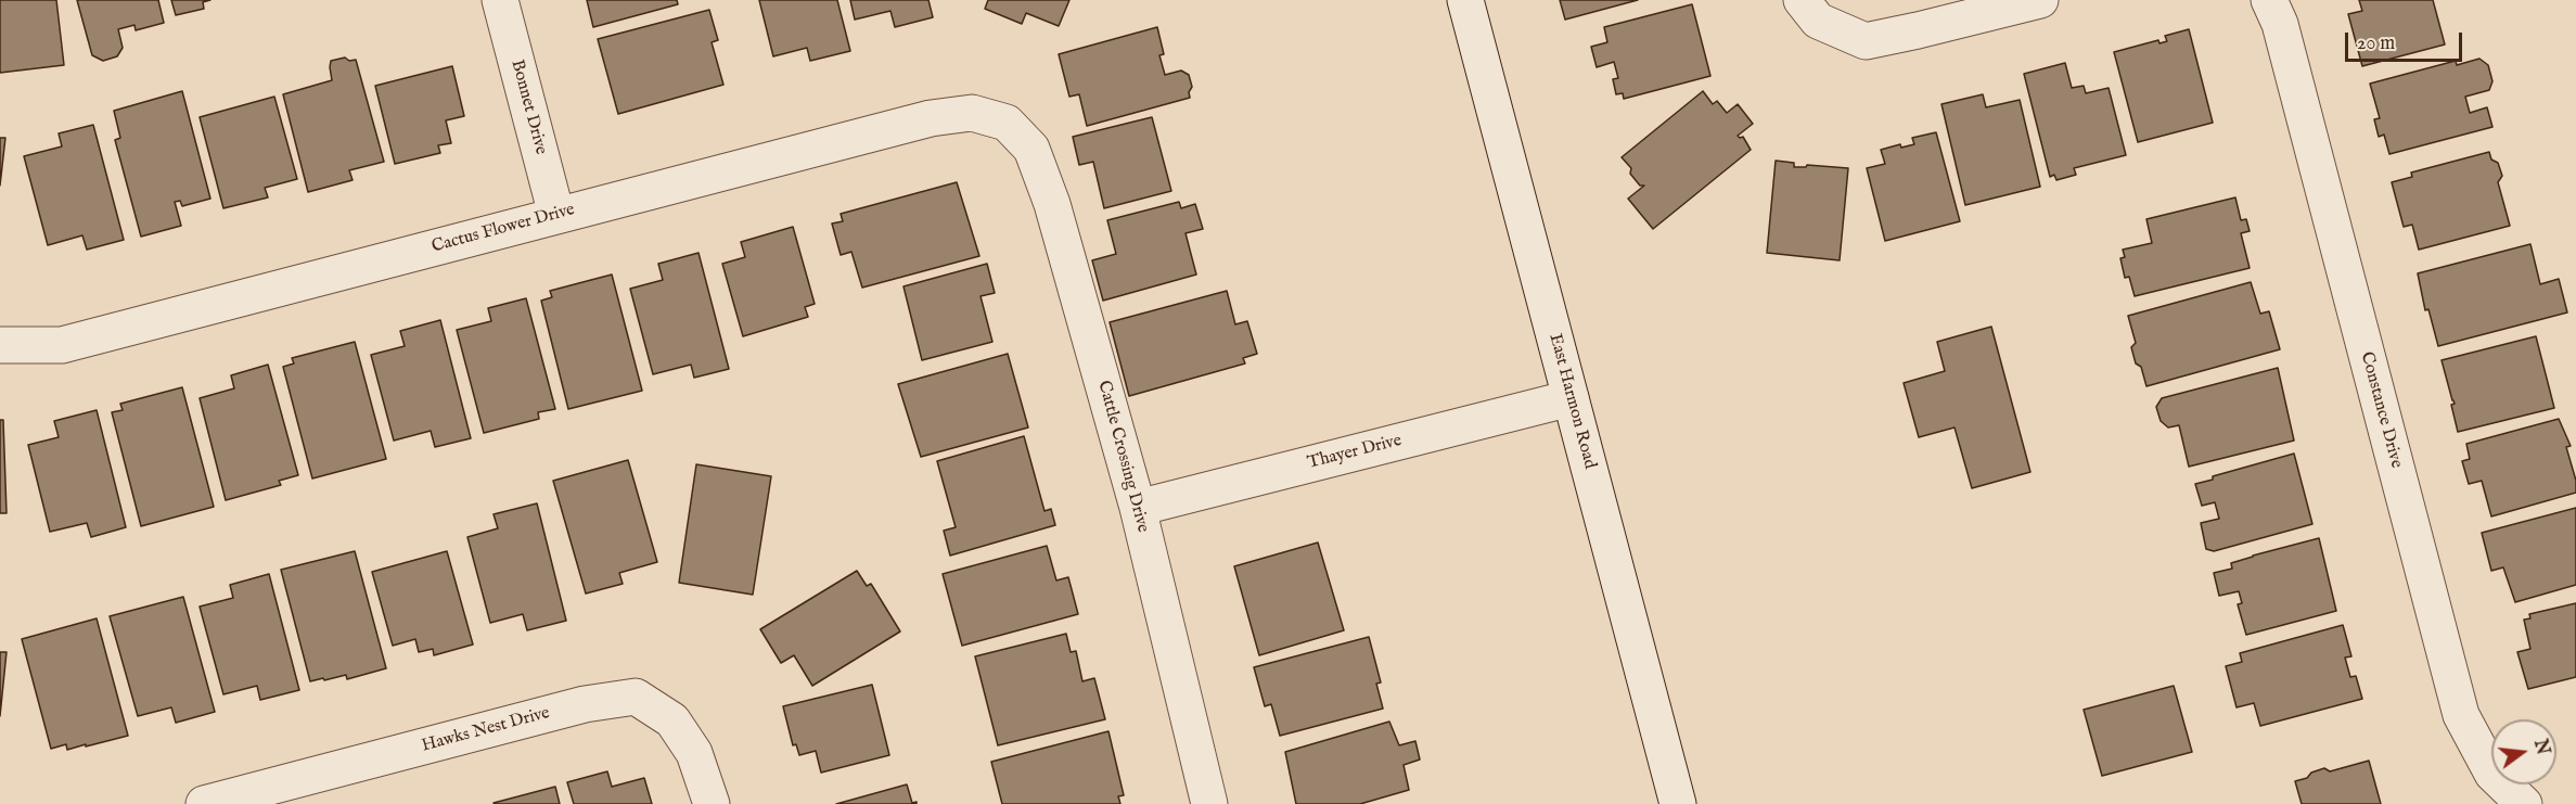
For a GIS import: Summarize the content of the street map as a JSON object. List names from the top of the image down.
{
  "streets": {
    "street": [
      "Bonnet Drive",
      "Cactus Flower Drive",
      "East Harmon Road",
      "Constance Drive",
      "Thayer Drive",
      "Cattle Crossing Drive",
      "Hawks Nest Drive"
    ]
  },
  "crossings": [
    ["Bonnet Drive", "Cactus Flower Drive"],
    ["Cactus Flower Drive", "Cattle Crossing Drive"],
    ["East Harmon Road", "Thayer Drive"],
    ["Thayer Drive", "Cattle Crossing Drive"]
  ],
  "scale_bar": "20 m",
  "north": "right"
}
